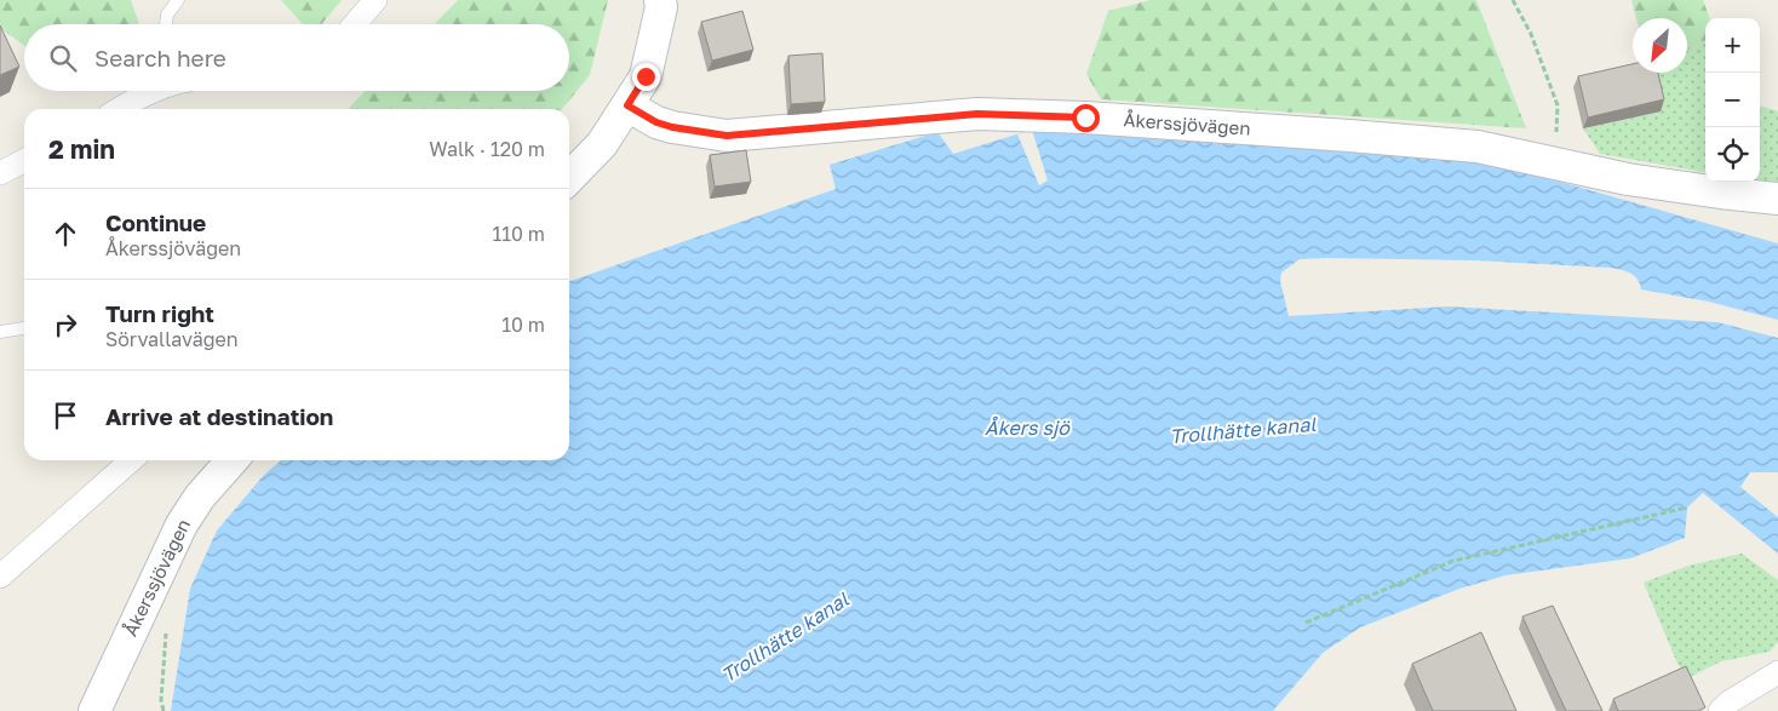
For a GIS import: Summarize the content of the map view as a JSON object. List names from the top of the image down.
{
  "streets": {
    "street": ["Åkerssjövägen"]
  },
  "water": ["Åkers sjö", "Trollhätte kanal"],
  "north": "bottom left",
  "page": {
    "map_buttons": ["+", "−"],
    "search": "Search here",
    "heading": ["2 min", "Walk · 120 m"],
    "list": [
      ["Continue", "Åkerssjövägen", "110 m"],
      ["Turn right", "Sörvallavägen", "10 m"],
      "Arrive at destination"
    ]
  }
}
